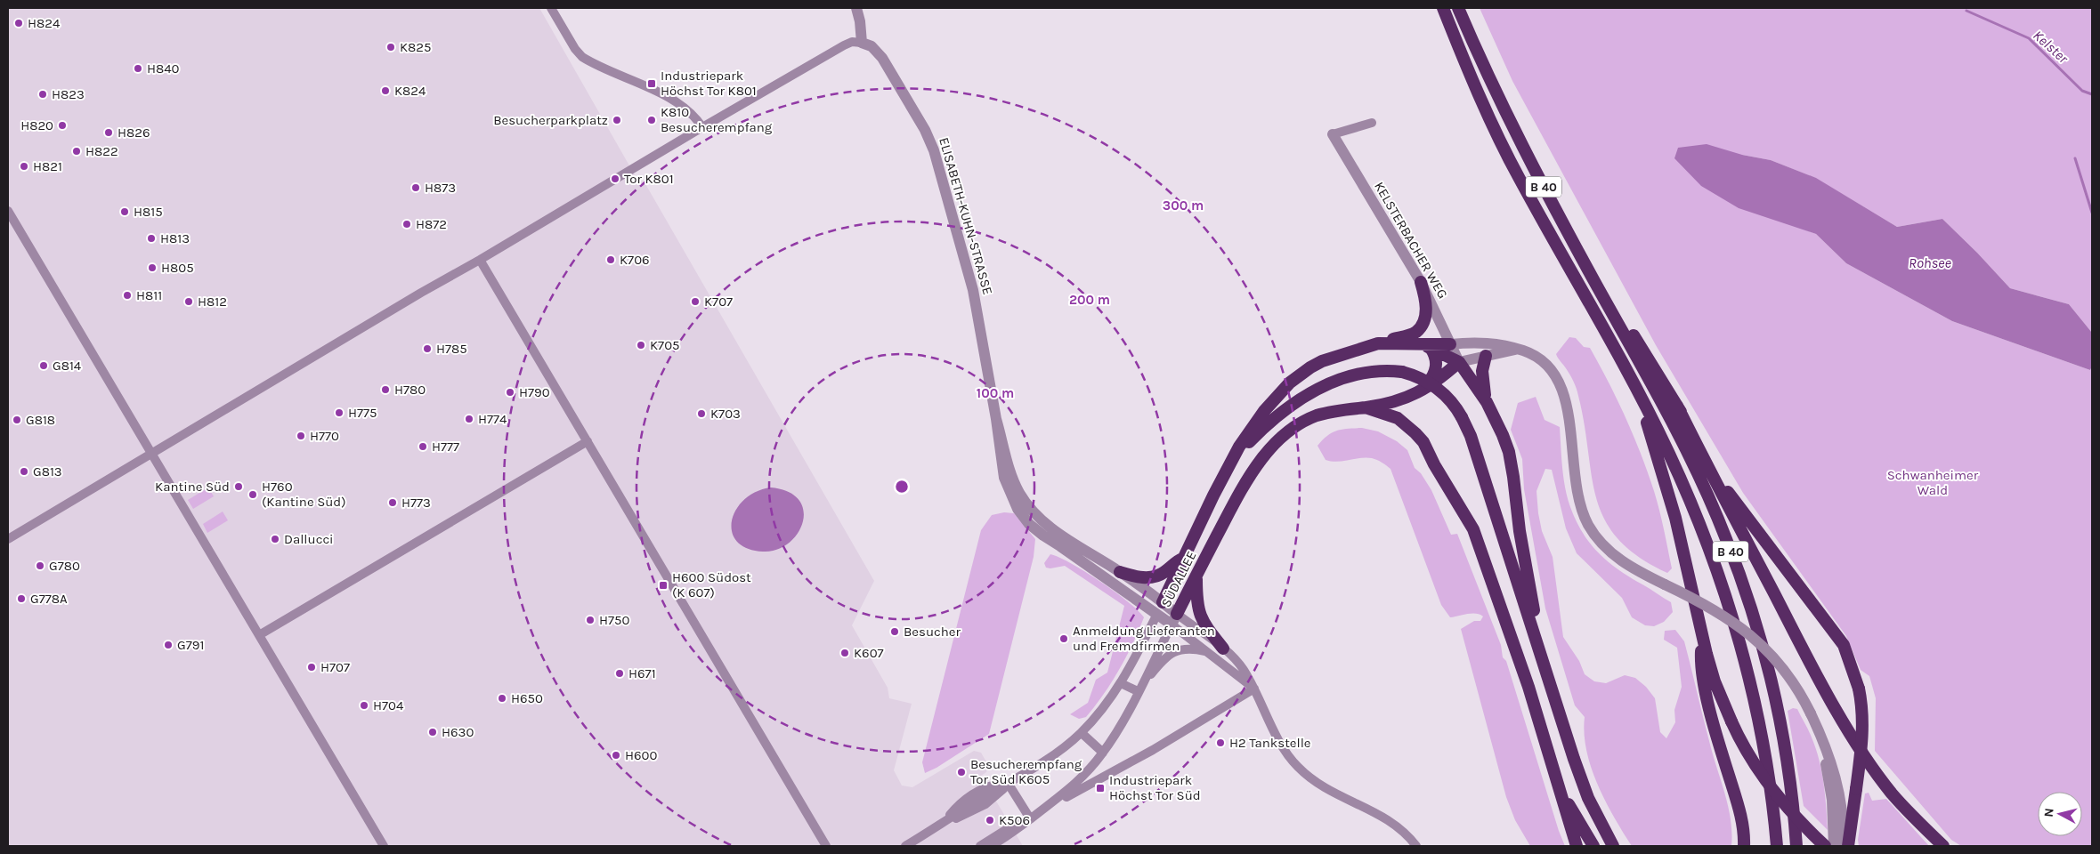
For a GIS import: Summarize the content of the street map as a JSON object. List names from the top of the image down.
{
  "streets": {
    "highway": ["B 40", "SÜDALLEE"],
    "street": ["ELISABETH-KUHN-STRASSE", "KELSTERBACHER WEG"]
  },
  "crossings": [
    ["ELISABETH-KUHN-STRASSE", "SÜDALLEE"]
  ],
  "water": ["Kelster", "Rohsee"],
  "parks": ["Schwanheimer Wald"],
  "places": {
    "other": [
      "H824",
      "K825",
      "H840",
      "K824",
      "H823",
      "Besucherparkplatz",
      "K810 Besucherempfang",
      "H820",
      "H826",
      "H822",
      "H821",
      "Tor K801",
      "H873",
      "H815",
      "H872",
      "H813",
      "K706",
      "H805",
      "H811",
      "H812",
      "K707",
      "K705",
      "H785",
      "G814",
      "H780",
      "H790",
      "H775",
      "K703",
      "H774",
      "G818",
      "H770",
      "H777",
      "G813",
      "Kantine Süd",
      "H760 (Kantine Süd)",
      "H773",
      "Dallucci",
      "G780",
      "G778A",
      "H750",
      "Besucher",
      "Anmeldung Lieferanten und Fremdfirmen",
      "G791",
      "K607",
      "H707",
      "H671",
      "H650",
      "H704",
      "H630",
      "H2 Tankstelle",
      "H600",
      "Besucherempfang Tor Süd K605",
      "K506"
    ],
    "transit": ["Industriepark Höchst Tor K801", "H600 Südost (K 607)", "Industriepark Höchst Tor Süd"]
  },
  "north": "left",
  "rings": ["300 m", "200 m", "100 m"]
}
